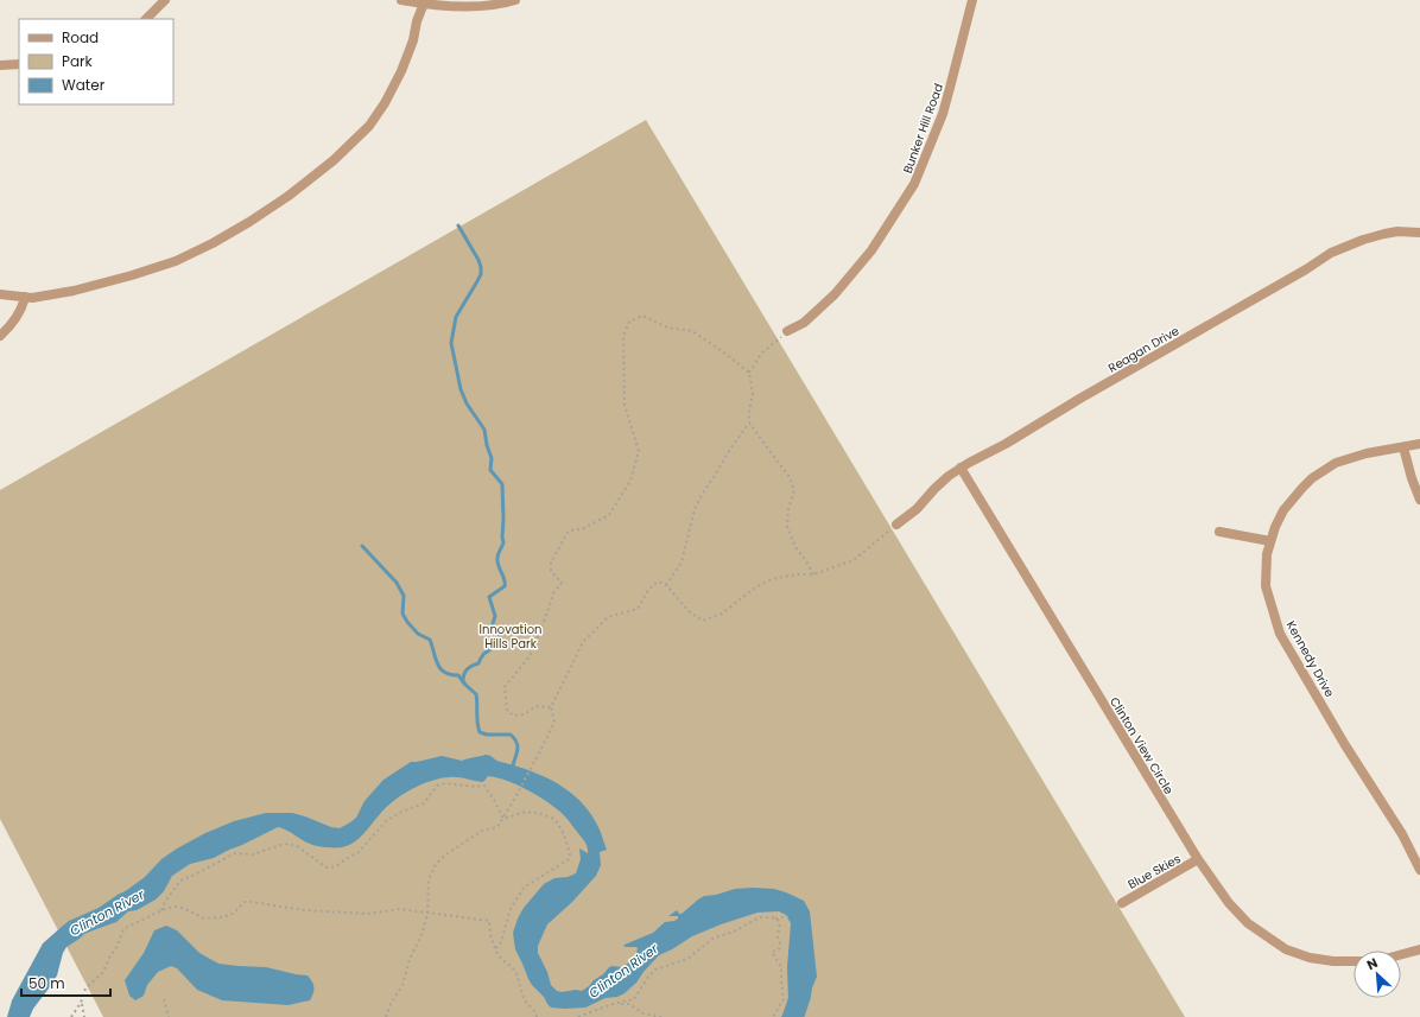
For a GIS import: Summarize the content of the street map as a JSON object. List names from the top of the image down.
{
  "streets": {
    "street": [
      "Bunker Hill Road",
      "Reagan Drive",
      "Kennedy Drive",
      "Clinton View Circle",
      "Blue Skies"
    ]
  },
  "crossings": [
    ["Reagan Drive", "Clinton View Circle"],
    ["Clinton View Circle", "Blue Skies"]
  ],
  "water": ["Clinton River"],
  "parks": ["Innovation Hills Park"],
  "legend": ["Road", "Park", "Water"],
  "scale_bar": "50 m",
  "north": "top left"
}
